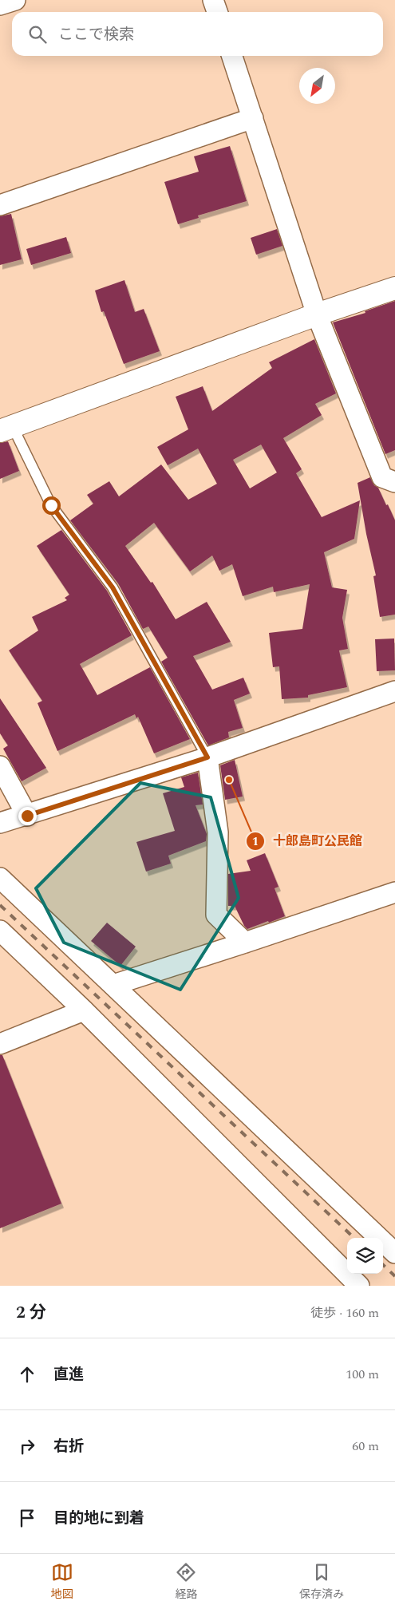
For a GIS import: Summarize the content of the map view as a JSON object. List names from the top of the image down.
{
  "places": ["十郎島町公民館"],
  "north": "bottom left",
  "page": {
    "search": "ここで検索",
    "heading": ["2 分", "徒歩 · 160 m"],
    "list": [
      ["直進", "100 m"],
      ["右折", "60 m"],
      "目的地に到着"
    ],
    "nav": ["地図", "経路", "保存済み"]
  }
}
